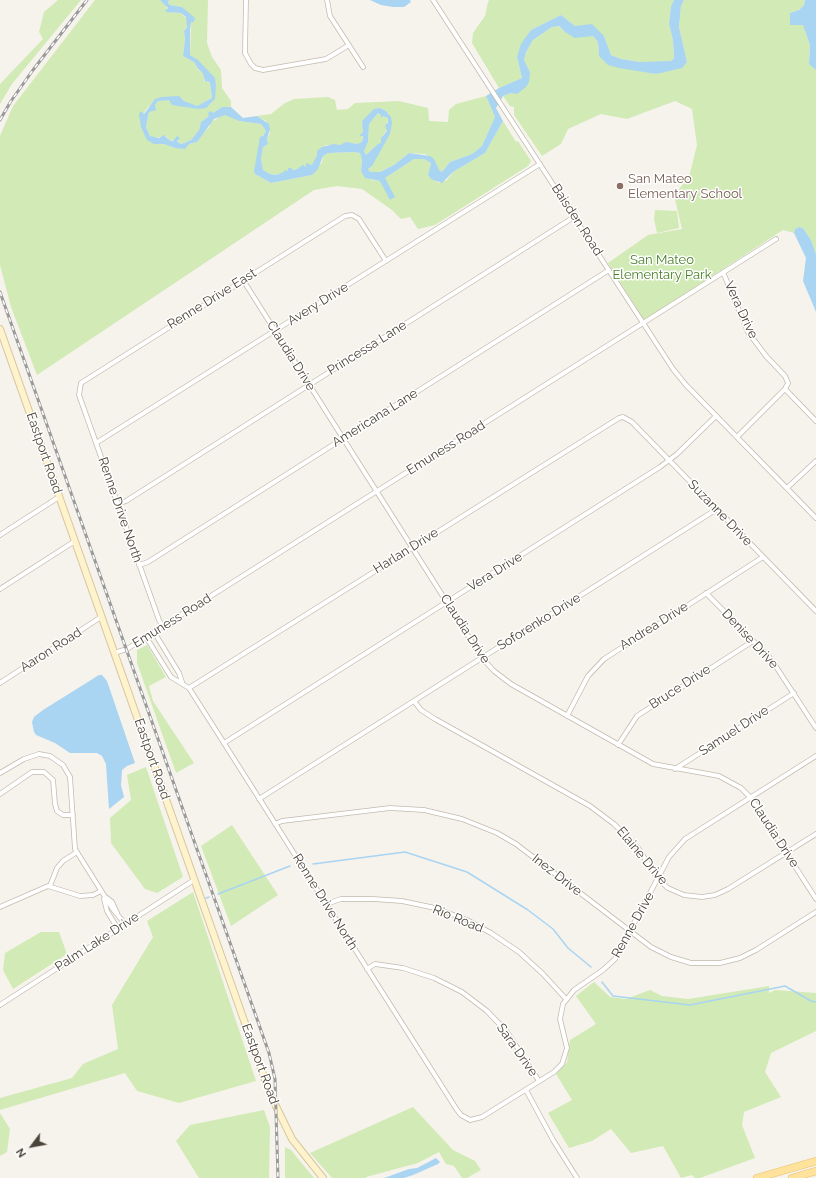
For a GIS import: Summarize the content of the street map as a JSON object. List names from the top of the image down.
{
  "streets": {
    "street": [
      "Baisden Road",
      "Renne Drive East",
      "Avery Drive",
      "Vera Drive",
      "Princessa Lane",
      "Claudia Drive",
      "Americana Lane",
      "Emuness Road",
      "Eastport Road",
      "Renne Drive North",
      "Suzanne Drive",
      "Harlan Drive",
      "Soforenko Drive",
      "Andrea Drive",
      "Denise Drive",
      "Aaron Road",
      "Bruce Drive",
      "Samuel Drive",
      "Elaine Drive",
      "Inez Drive",
      "Rio Road",
      "Renne Drive",
      "Palm Lake Drive",
      "Sara Drive"
    ]
  },
  "crossings": [
    ["Baisden Road", "Avery Drive"],
    ["Baisden Road", "Vera Drive"],
    ["Baisden Road", "Princessa Lane"],
    ["Baisden Road", "Americana Lane"],
    ["Baisden Road", "Emuness Road"],
    ["Renne Drive East", "Avery Drive"],
    ["Renne Drive East", "Claudia Drive"],
    ["Renne Drive East", "Renne Drive North"],
    ["Avery Drive", "Claudia Drive"],
    ["Avery Drive", "Renne Drive North"],
    ["Vera Drive", "Claudia Drive"],
    ["Vera Drive", "Emuness Road"],
    ["Vera Drive", "Renne Drive North"],
    ["Vera Drive", "Suzanne Drive"],
    ["Princessa Lane", "Claudia Drive"],
    ["Princessa Lane", "Renne Drive North"],
    ["Claudia Drive", "Americana Lane"],
    ["Claudia Drive", "Emuness Road"],
    ["Claudia Drive", "Harlan Drive"],
    ["Claudia Drive", "Soforenko Drive"],
    ["Claudia Drive", "Andrea Drive"],
    ["Claudia Drive", "Bruce Drive"],
    ["Claudia Drive", "Samuel Drive"],
    ["Claudia Drive", "Elaine Drive"],
    ["Claudia Drive", "Renne Drive"],
    ["Americana Lane", "Renne Drive North"],
    ["Emuness Road", "Eastport Road"],
    ["Emuness Road", "Renne Drive North"],
    ["Eastport Road", "Aaron Road"],
    ["Eastport Road", "Palm Lake Drive"],
    ["Renne Drive North", "Harlan Drive"],
    ["Renne Drive North", "Soforenko Drive"],
    ["Renne Drive North", "Inez Drive"],
    ["Renne Drive North", "Rio Road"],
    ["Renne Drive North", "Sara Drive"],
    ["Suzanne Drive", "Harlan Drive"],
    ["Suzanne Drive", "Soforenko Drive"],
    ["Suzanne Drive", "Andrea Drive"],
    ["Soforenko Drive", "Elaine Drive"],
    ["Andrea Drive", "Denise Drive"],
    ["Denise Drive", "Bruce Drive"],
    ["Denise Drive", "Samuel Drive"],
    ["Elaine Drive", "Renne Drive"],
    ["Inez Drive", "Renne Drive"],
    ["Rio Road", "Renne Drive"]
  ],
  "parks": ["San Mateo Elementary Park"],
  "places": ["San Mateo Elementary School"],
  "north": "bottom left"
}
